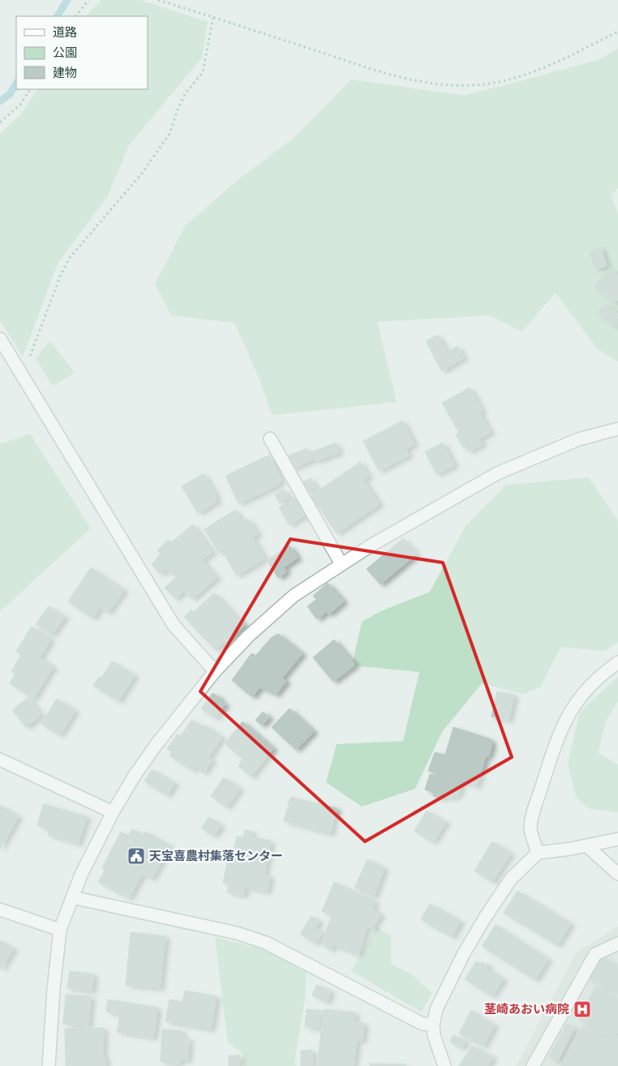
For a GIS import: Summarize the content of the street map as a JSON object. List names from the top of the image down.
{
  "places": {
    "public building": ["天宝喜農村集落センター"],
    "hospital": ["茎崎あおい病院"]
  },
  "legend": ["道路", "公園", "建物"]
}
